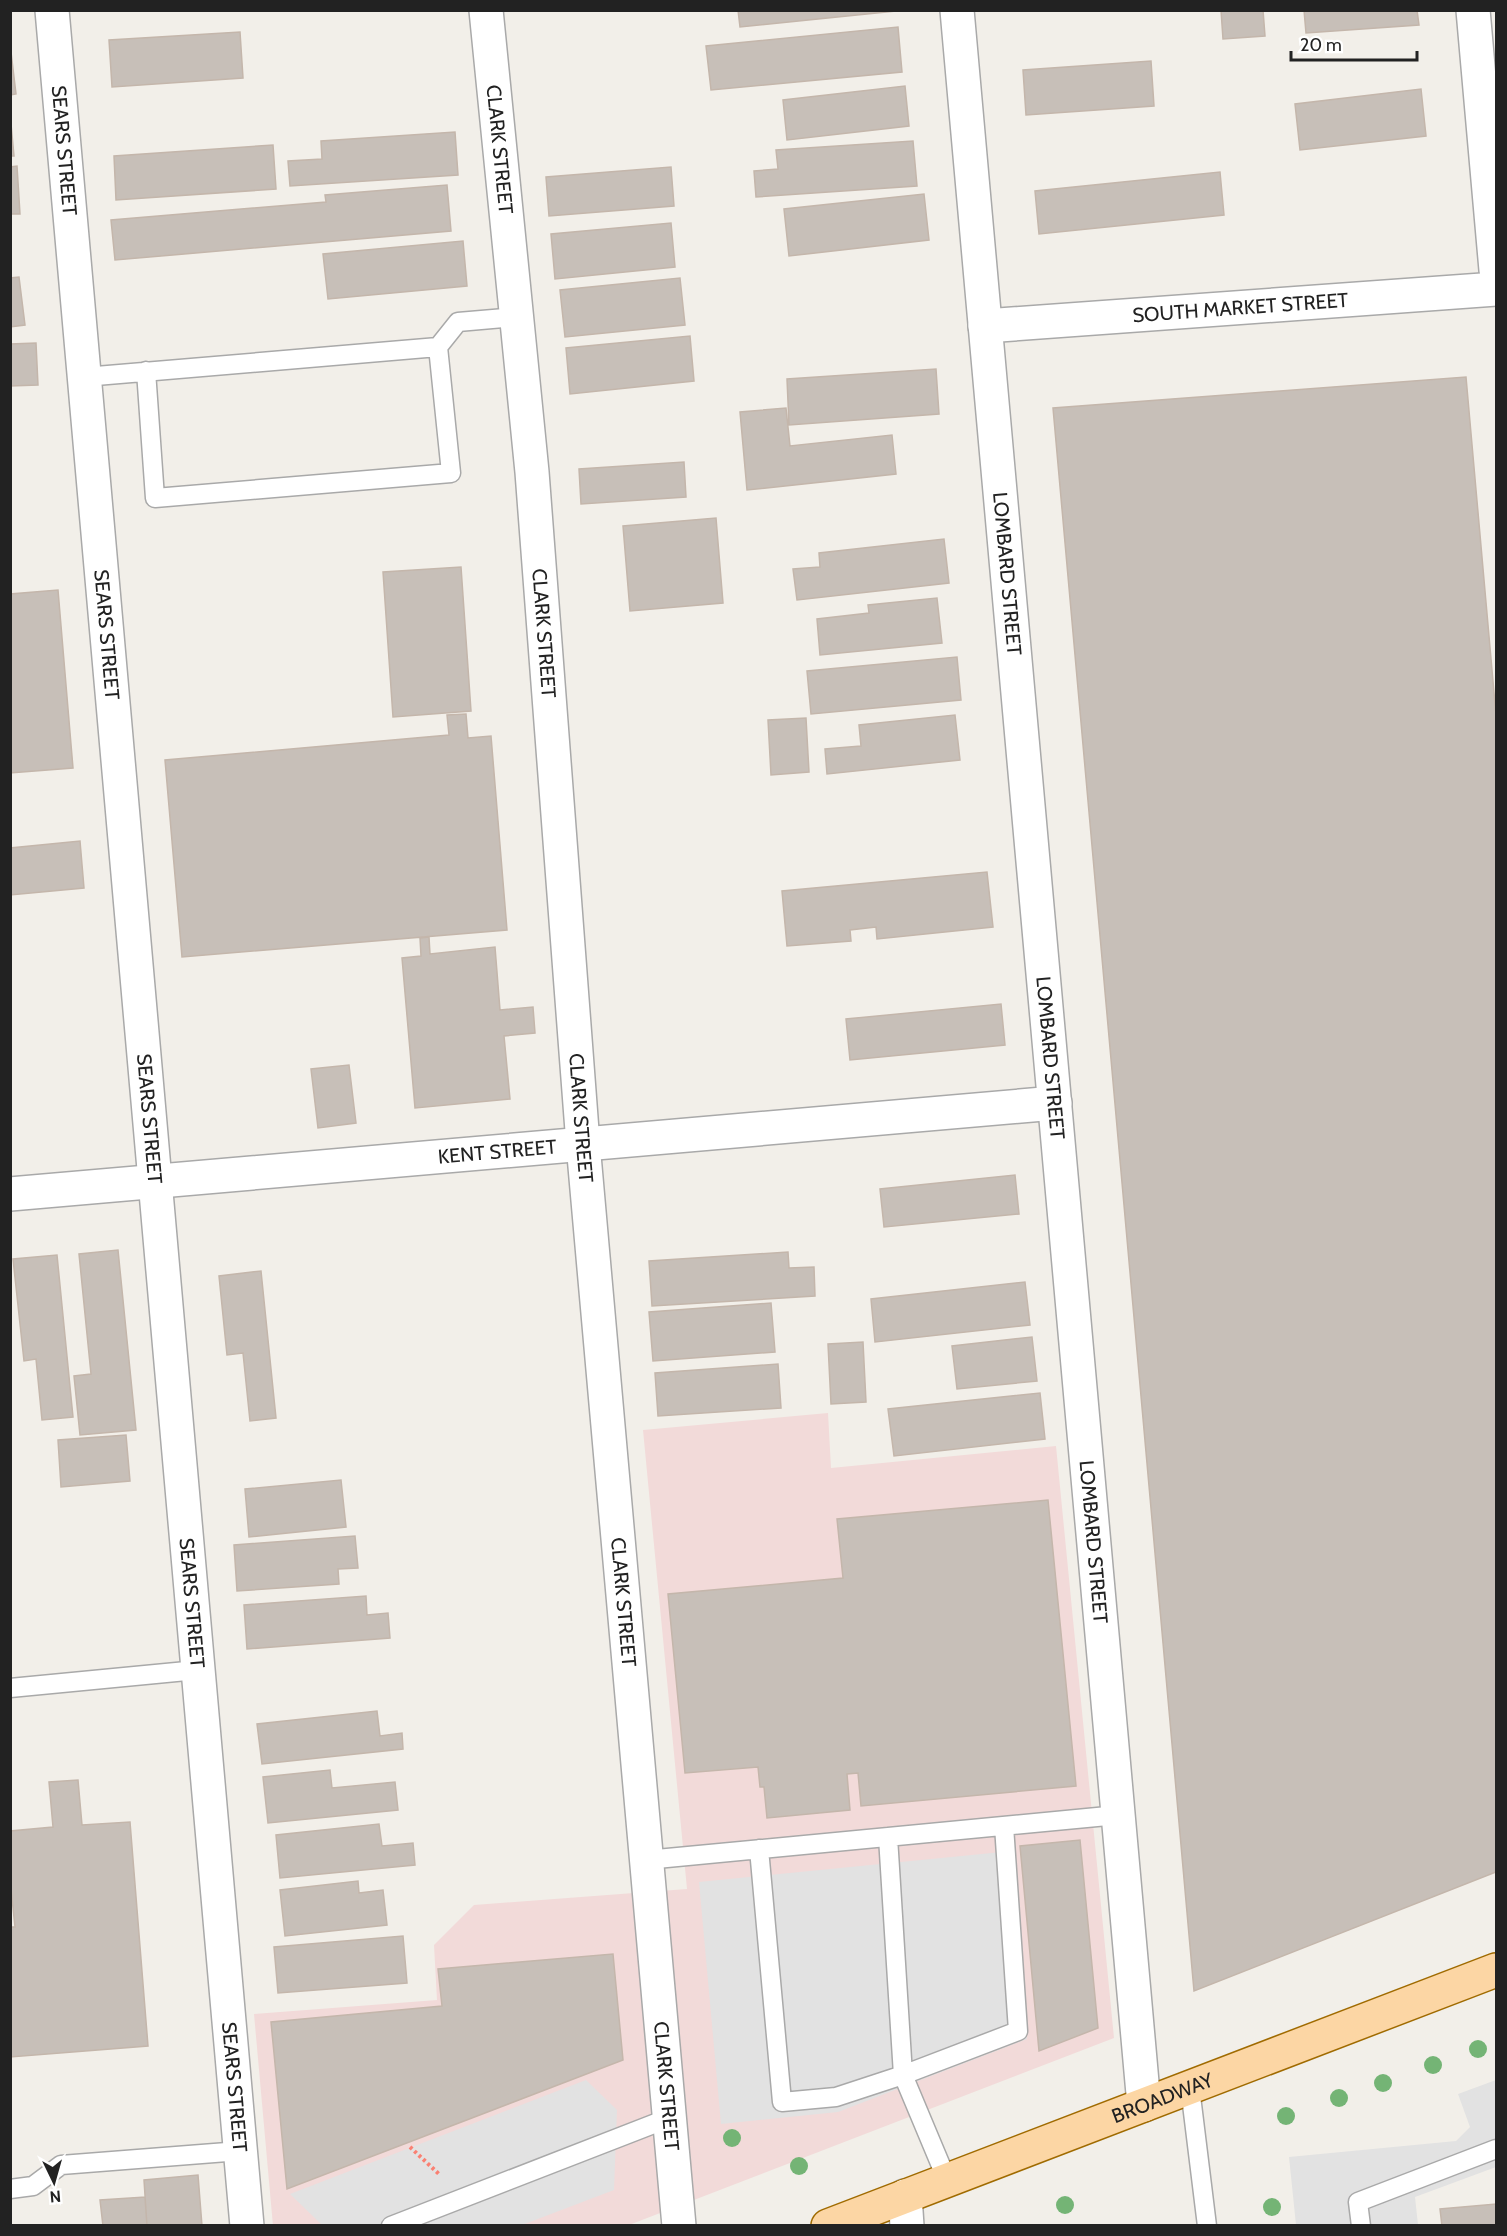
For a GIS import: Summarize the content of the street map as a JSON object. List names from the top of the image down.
{
  "streets": {
    "main road": ["BROADWAY"],
    "street": [
      "SEARS STREET",
      "CLARK STREET",
      "SOUTH MARKET STREET",
      "LOMBARD STREET",
      "KENT STREET"
    ]
  },
  "crossings": [
    ["SEARS STREET", "KENT STREET"],
    ["CLARK STREET", "KENT STREET"],
    ["SOUTH MARKET STREET", "LOMBARD STREET"],
    ["LOMBARD STREET", "KENT STREET"],
    ["LOMBARD STREET", "BROADWAY"]
  ],
  "scale_bar": "20 m",
  "north": "bottom"
}
